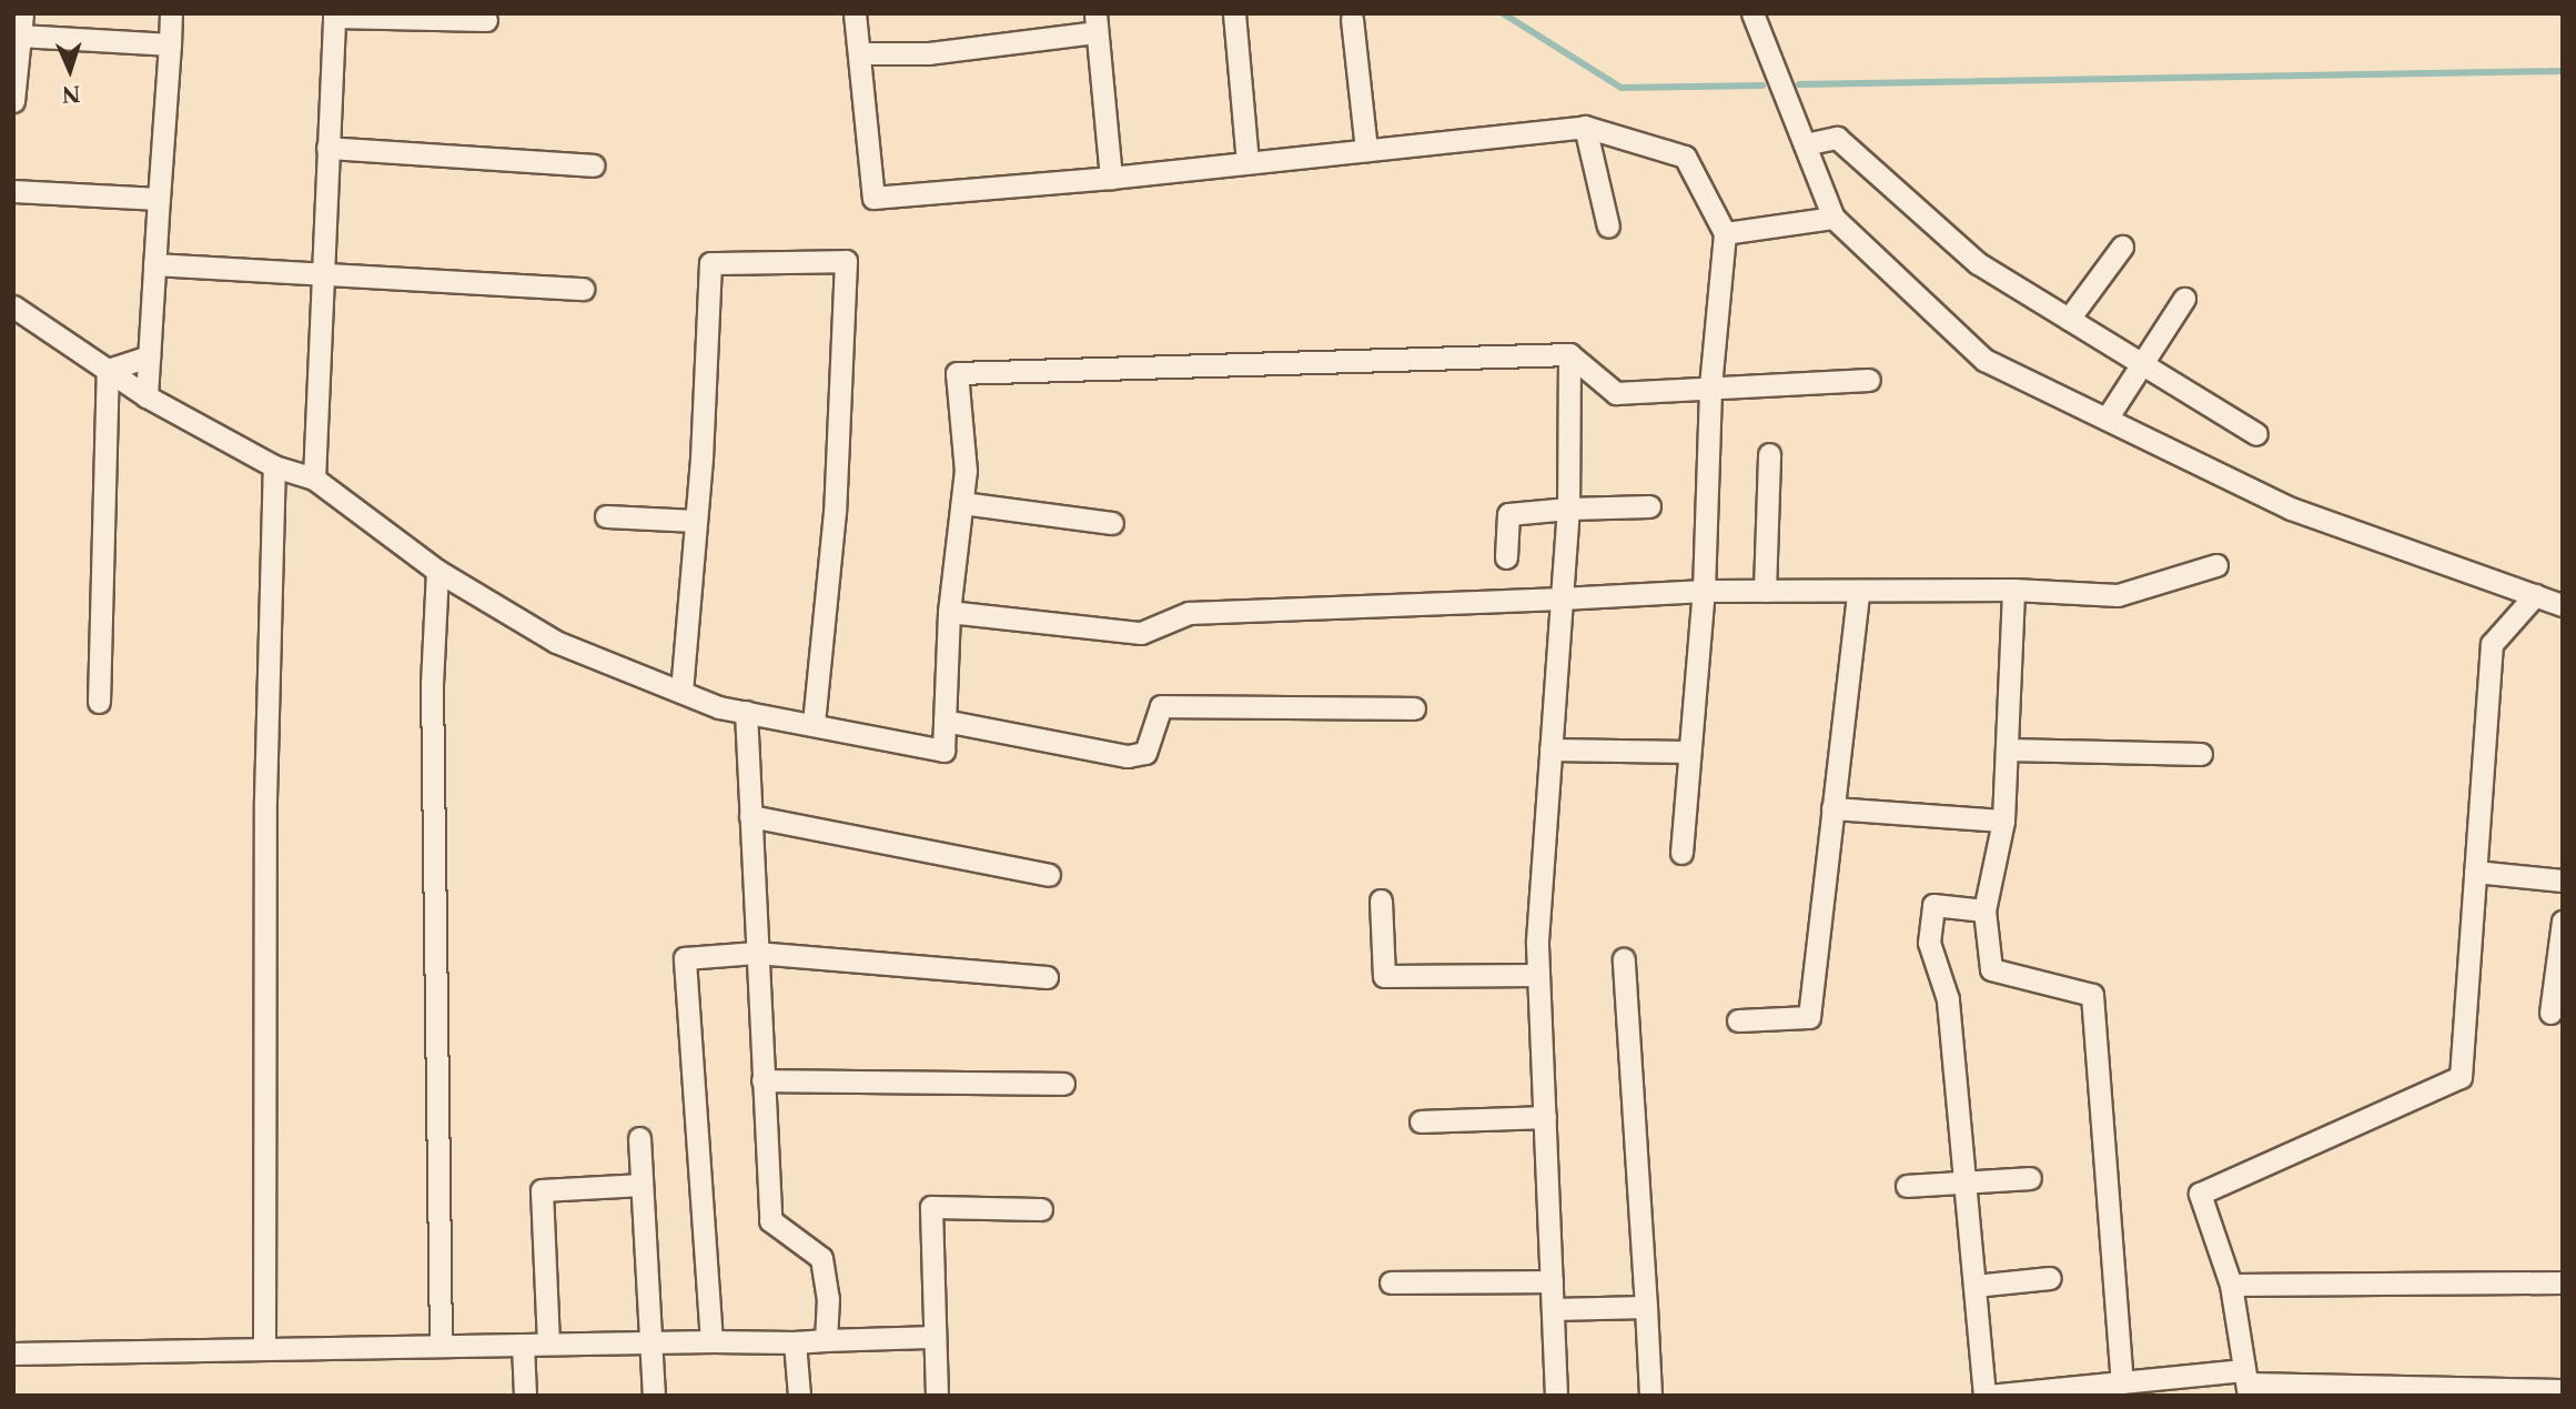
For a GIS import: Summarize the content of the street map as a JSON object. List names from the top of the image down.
{
  "north": "bottom"
}
